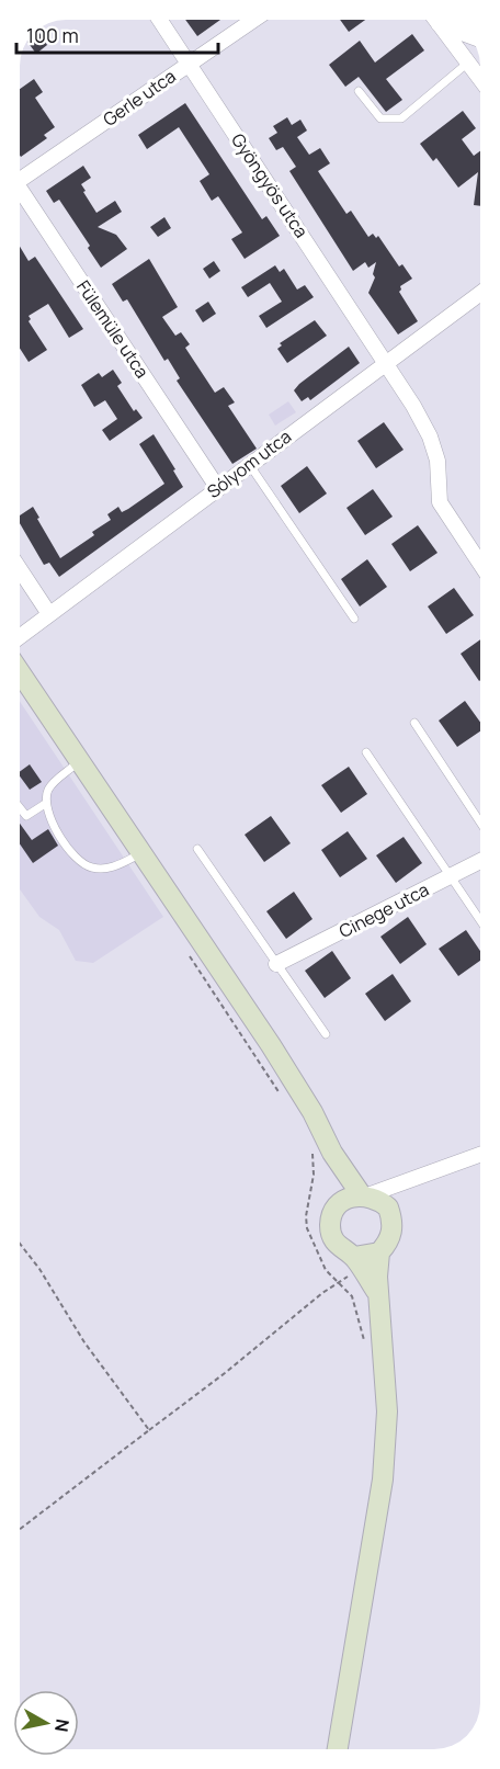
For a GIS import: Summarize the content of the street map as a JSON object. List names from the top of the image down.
{
  "streets": {
    "street": [
      "Gerle utca",
      "Gyöngyös utca",
      "Fülemüle utca",
      "Sólyom utca",
      "Cinege utca"
    ]
  },
  "crossings": [
    ["Gerle utca", "Gyöngyös utca"],
    ["Gyöngyös utca", "Sólyom utca"],
    ["Fülemüle utca", "Sólyom utca"]
  ],
  "scale_bar": "100 m",
  "north": "right"
}
